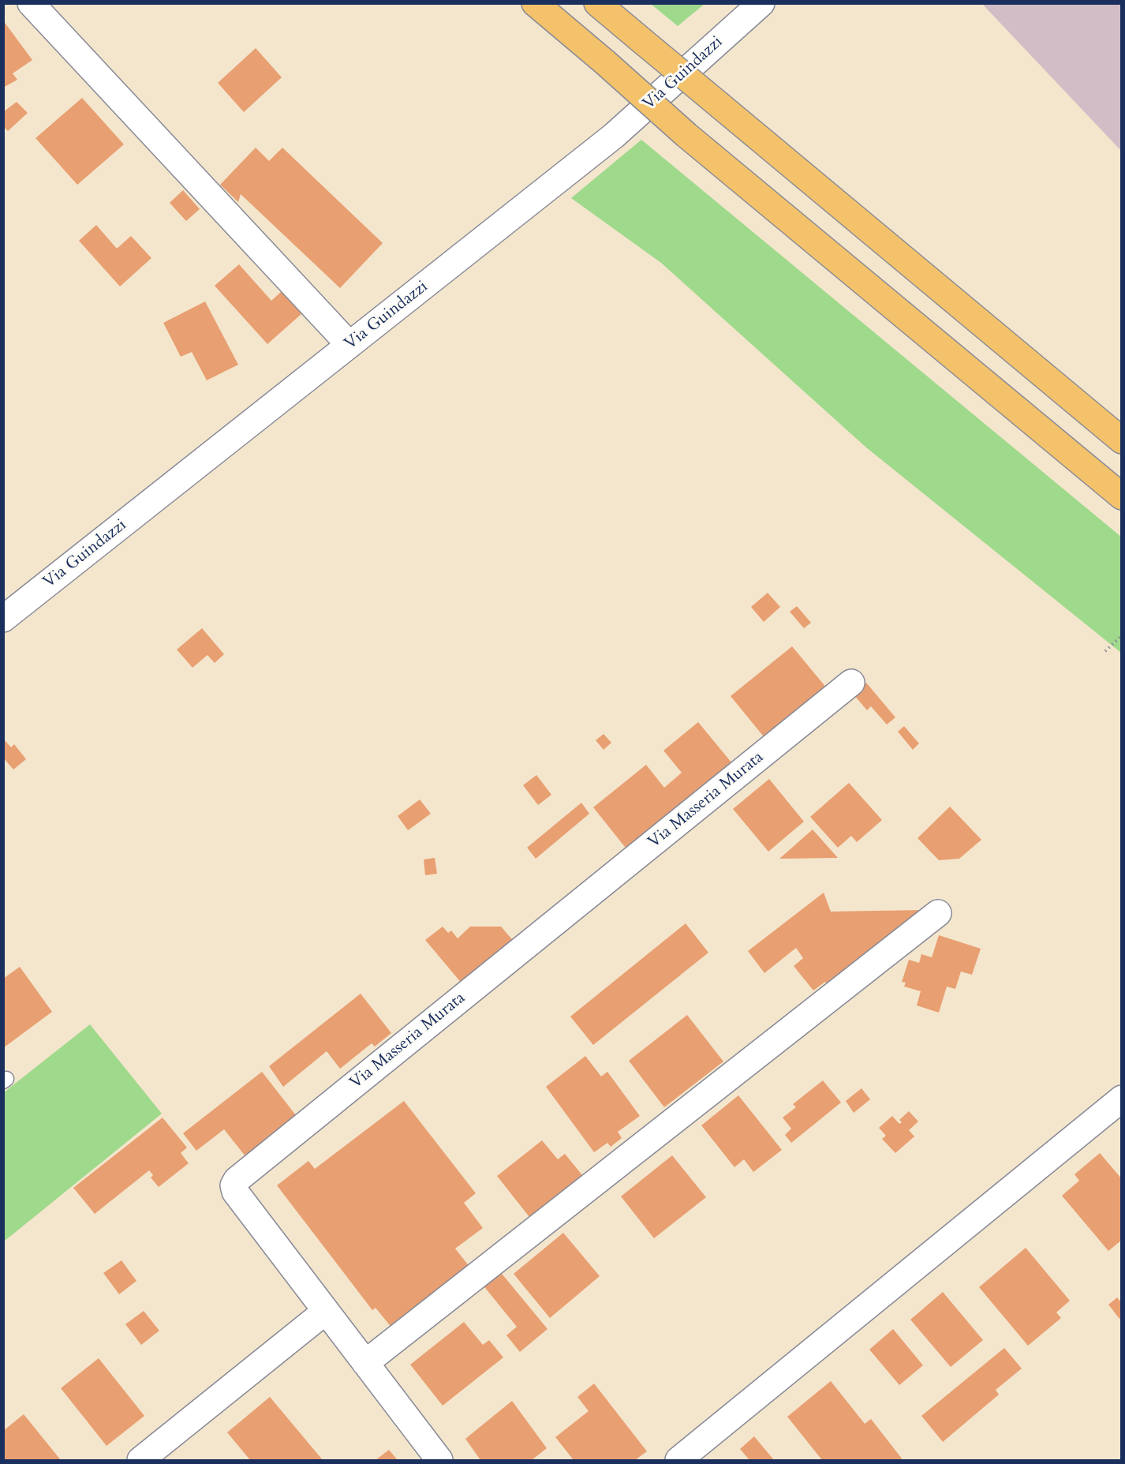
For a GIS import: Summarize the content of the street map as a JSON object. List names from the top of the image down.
{
  "streets": {
    "street": ["Via Guindazzi", "Via Masseria Murata"]
  }
}
